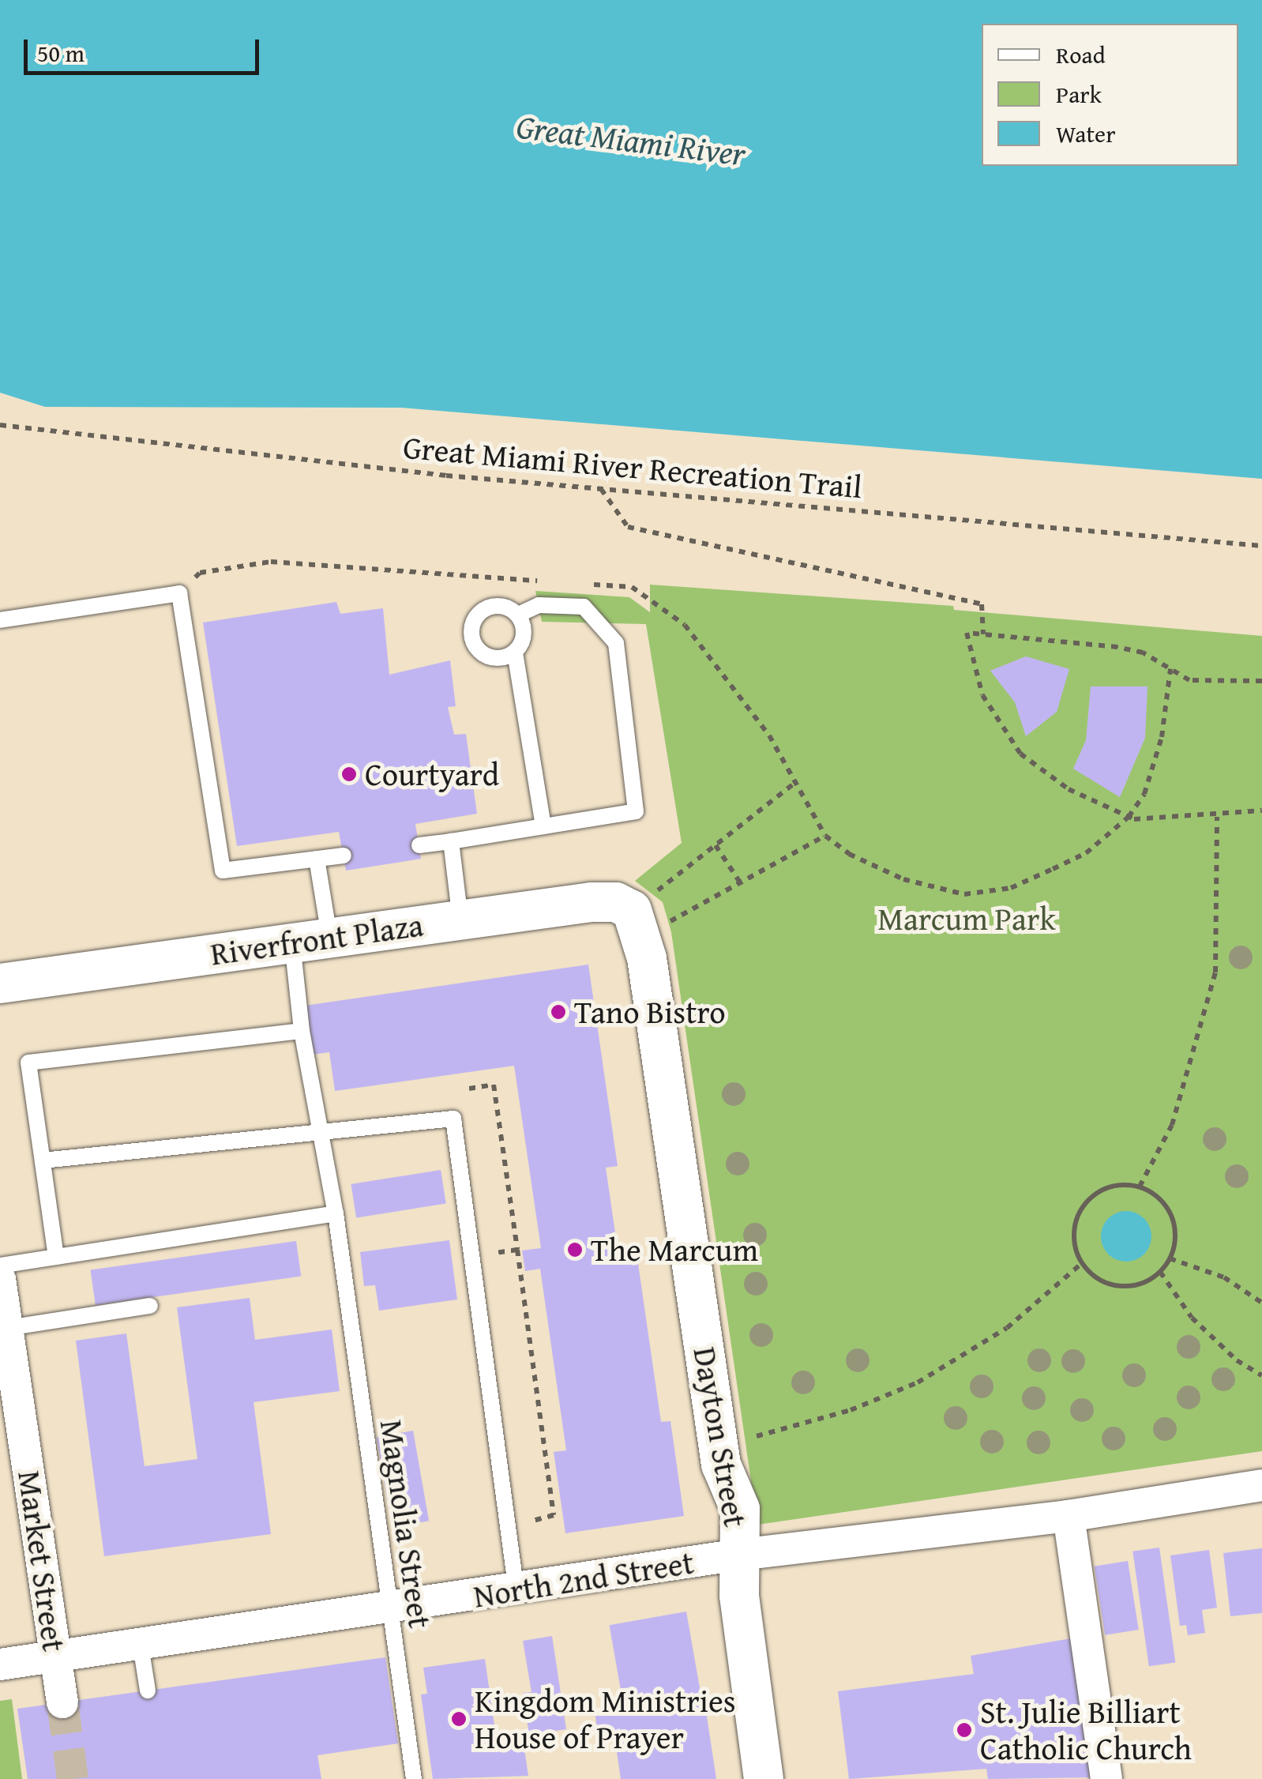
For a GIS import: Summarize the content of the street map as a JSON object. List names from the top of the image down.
{
  "streets": {
    "street": [
      "Riverfront Plaza",
      "Dayton Street",
      "Market Street",
      "North 2nd Street"
    ],
    "lane": ["Magnolia Street"],
    "path": ["Great Miami River Recreation Trail"]
  },
  "crossings": [
    ["Riverfront Plaza", "Dayton Street"],
    ["Riverfront Plaza", "Magnolia Street"],
    ["Dayton Street", "North 2nd Street"],
    ["Magnolia Street", "North 2nd Street"],
    ["Market Street", "North 2nd Street"]
  ],
  "water": ["Great Miami River"],
  "parks": ["Marcum Park"],
  "places": [
    "Courtyard",
    "Tano Bistro",
    "The Marcum",
    "Kingdom Ministries House of Prayer",
    "St. Julie Billiart Catholic Church"
  ],
  "legend": ["Road", "Park", "Water"],
  "scale_bar": "50 m"
}
